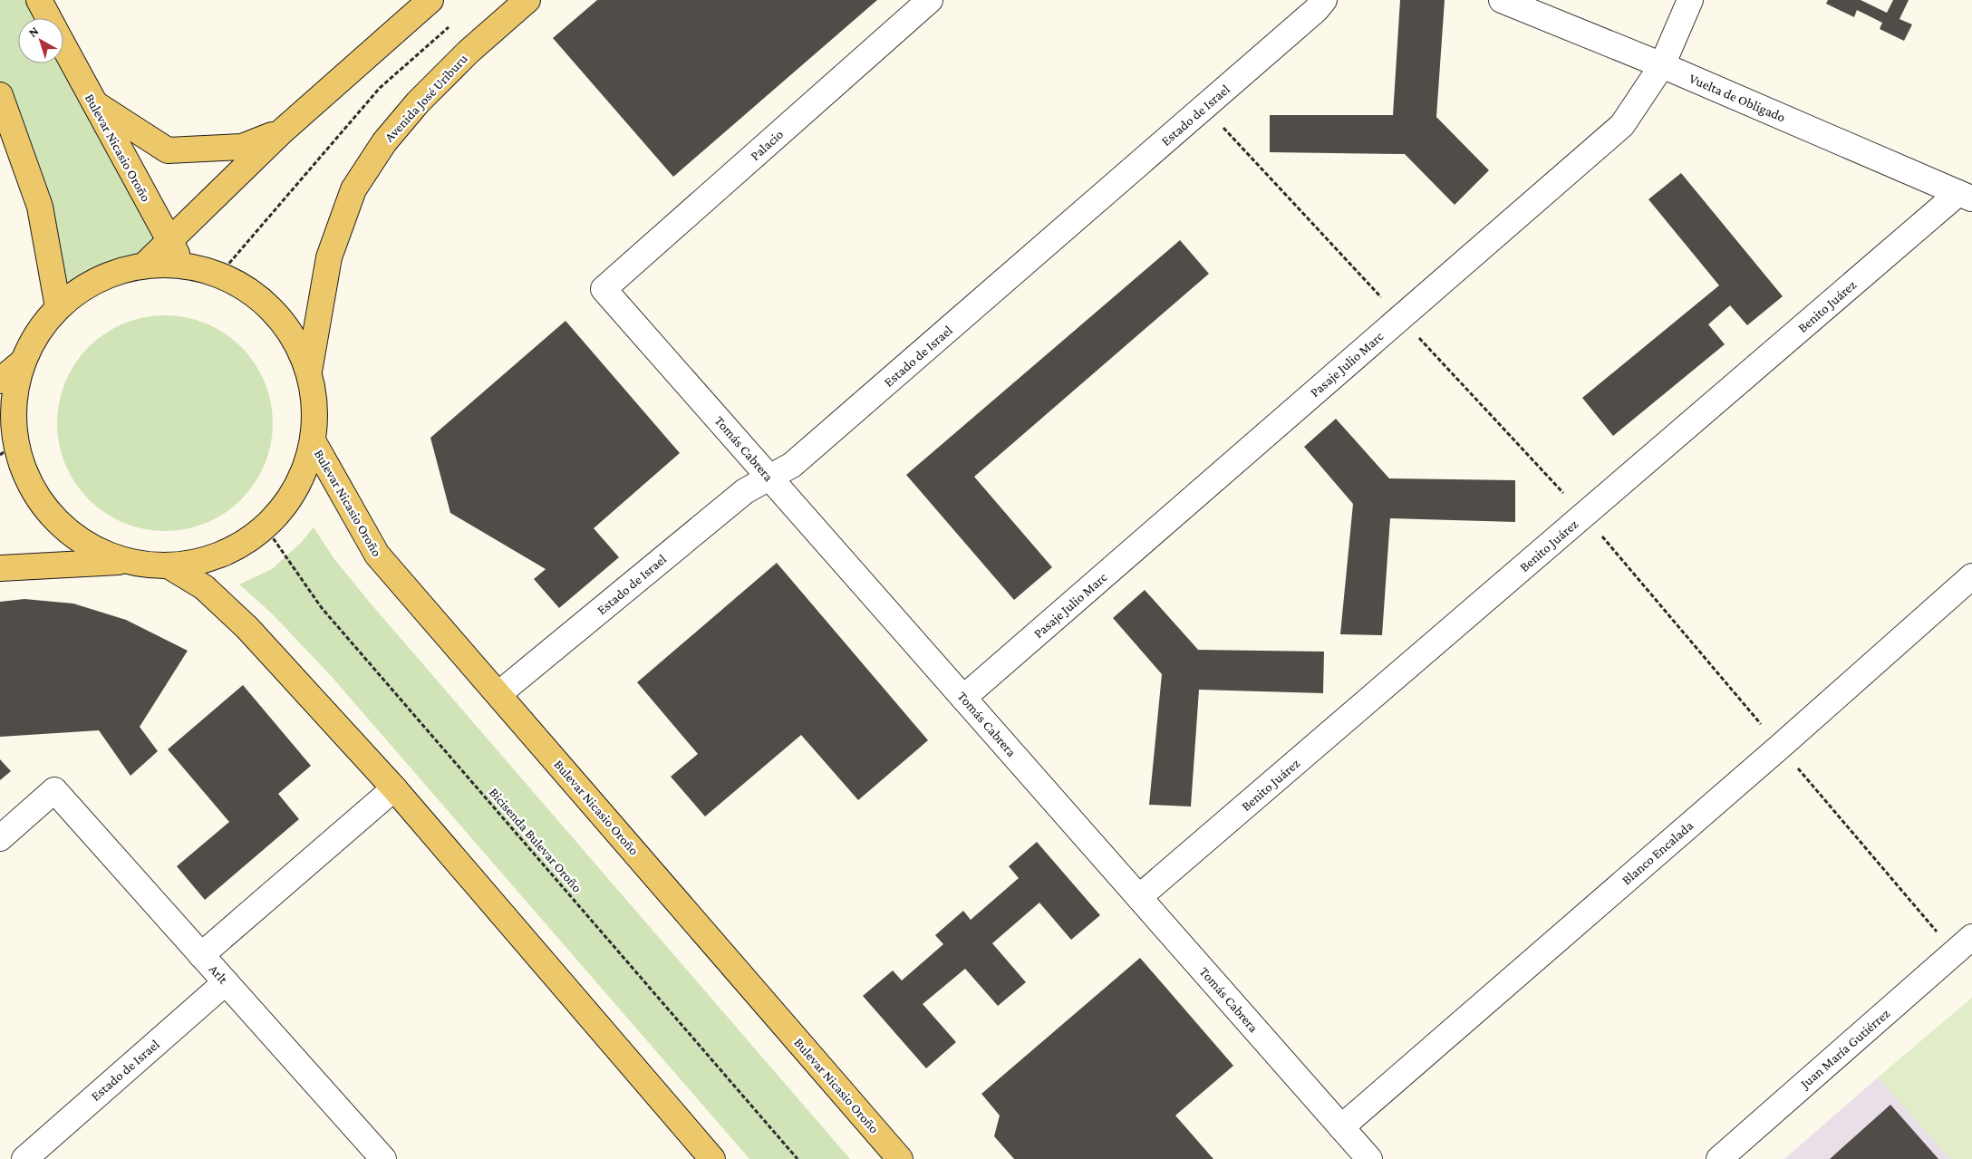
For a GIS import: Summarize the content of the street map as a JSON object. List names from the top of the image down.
{
  "streets": {
    "main road": ["Avenida José Uriburu", "Bulevar Nicasio Oroño"],
    "street": [
      "Vuelta de Obligado",
      "Estado de Israel",
      "Palacio",
      "Benito Juárez",
      "Pasaje Julio Marc",
      "Tomás Cabrera",
      "Blanco Encalada",
      "Arlt",
      "Juan María Gutiérrez"
    ],
    "path": ["Bicisenda Bulevar Oroño"]
  },
  "crossings": [
    ["Vuelta de Obligado", "Benito Juárez"],
    ["Vuelta de Obligado", "Pasaje Julio Marc"],
    ["Estado de Israel", "Bulevar Nicasio Oroño"],
    ["Estado de Israel", "Tomás Cabrera"],
    ["Estado de Israel", "Arlt"],
    ["Palacio", "Tomás Cabrera"],
    ["Benito Juárez", "Tomás Cabrera"],
    ["Pasaje Julio Marc", "Tomás Cabrera"],
    ["Tomás Cabrera", "Blanco Encalada"]
  ],
  "north": "top left"
}
